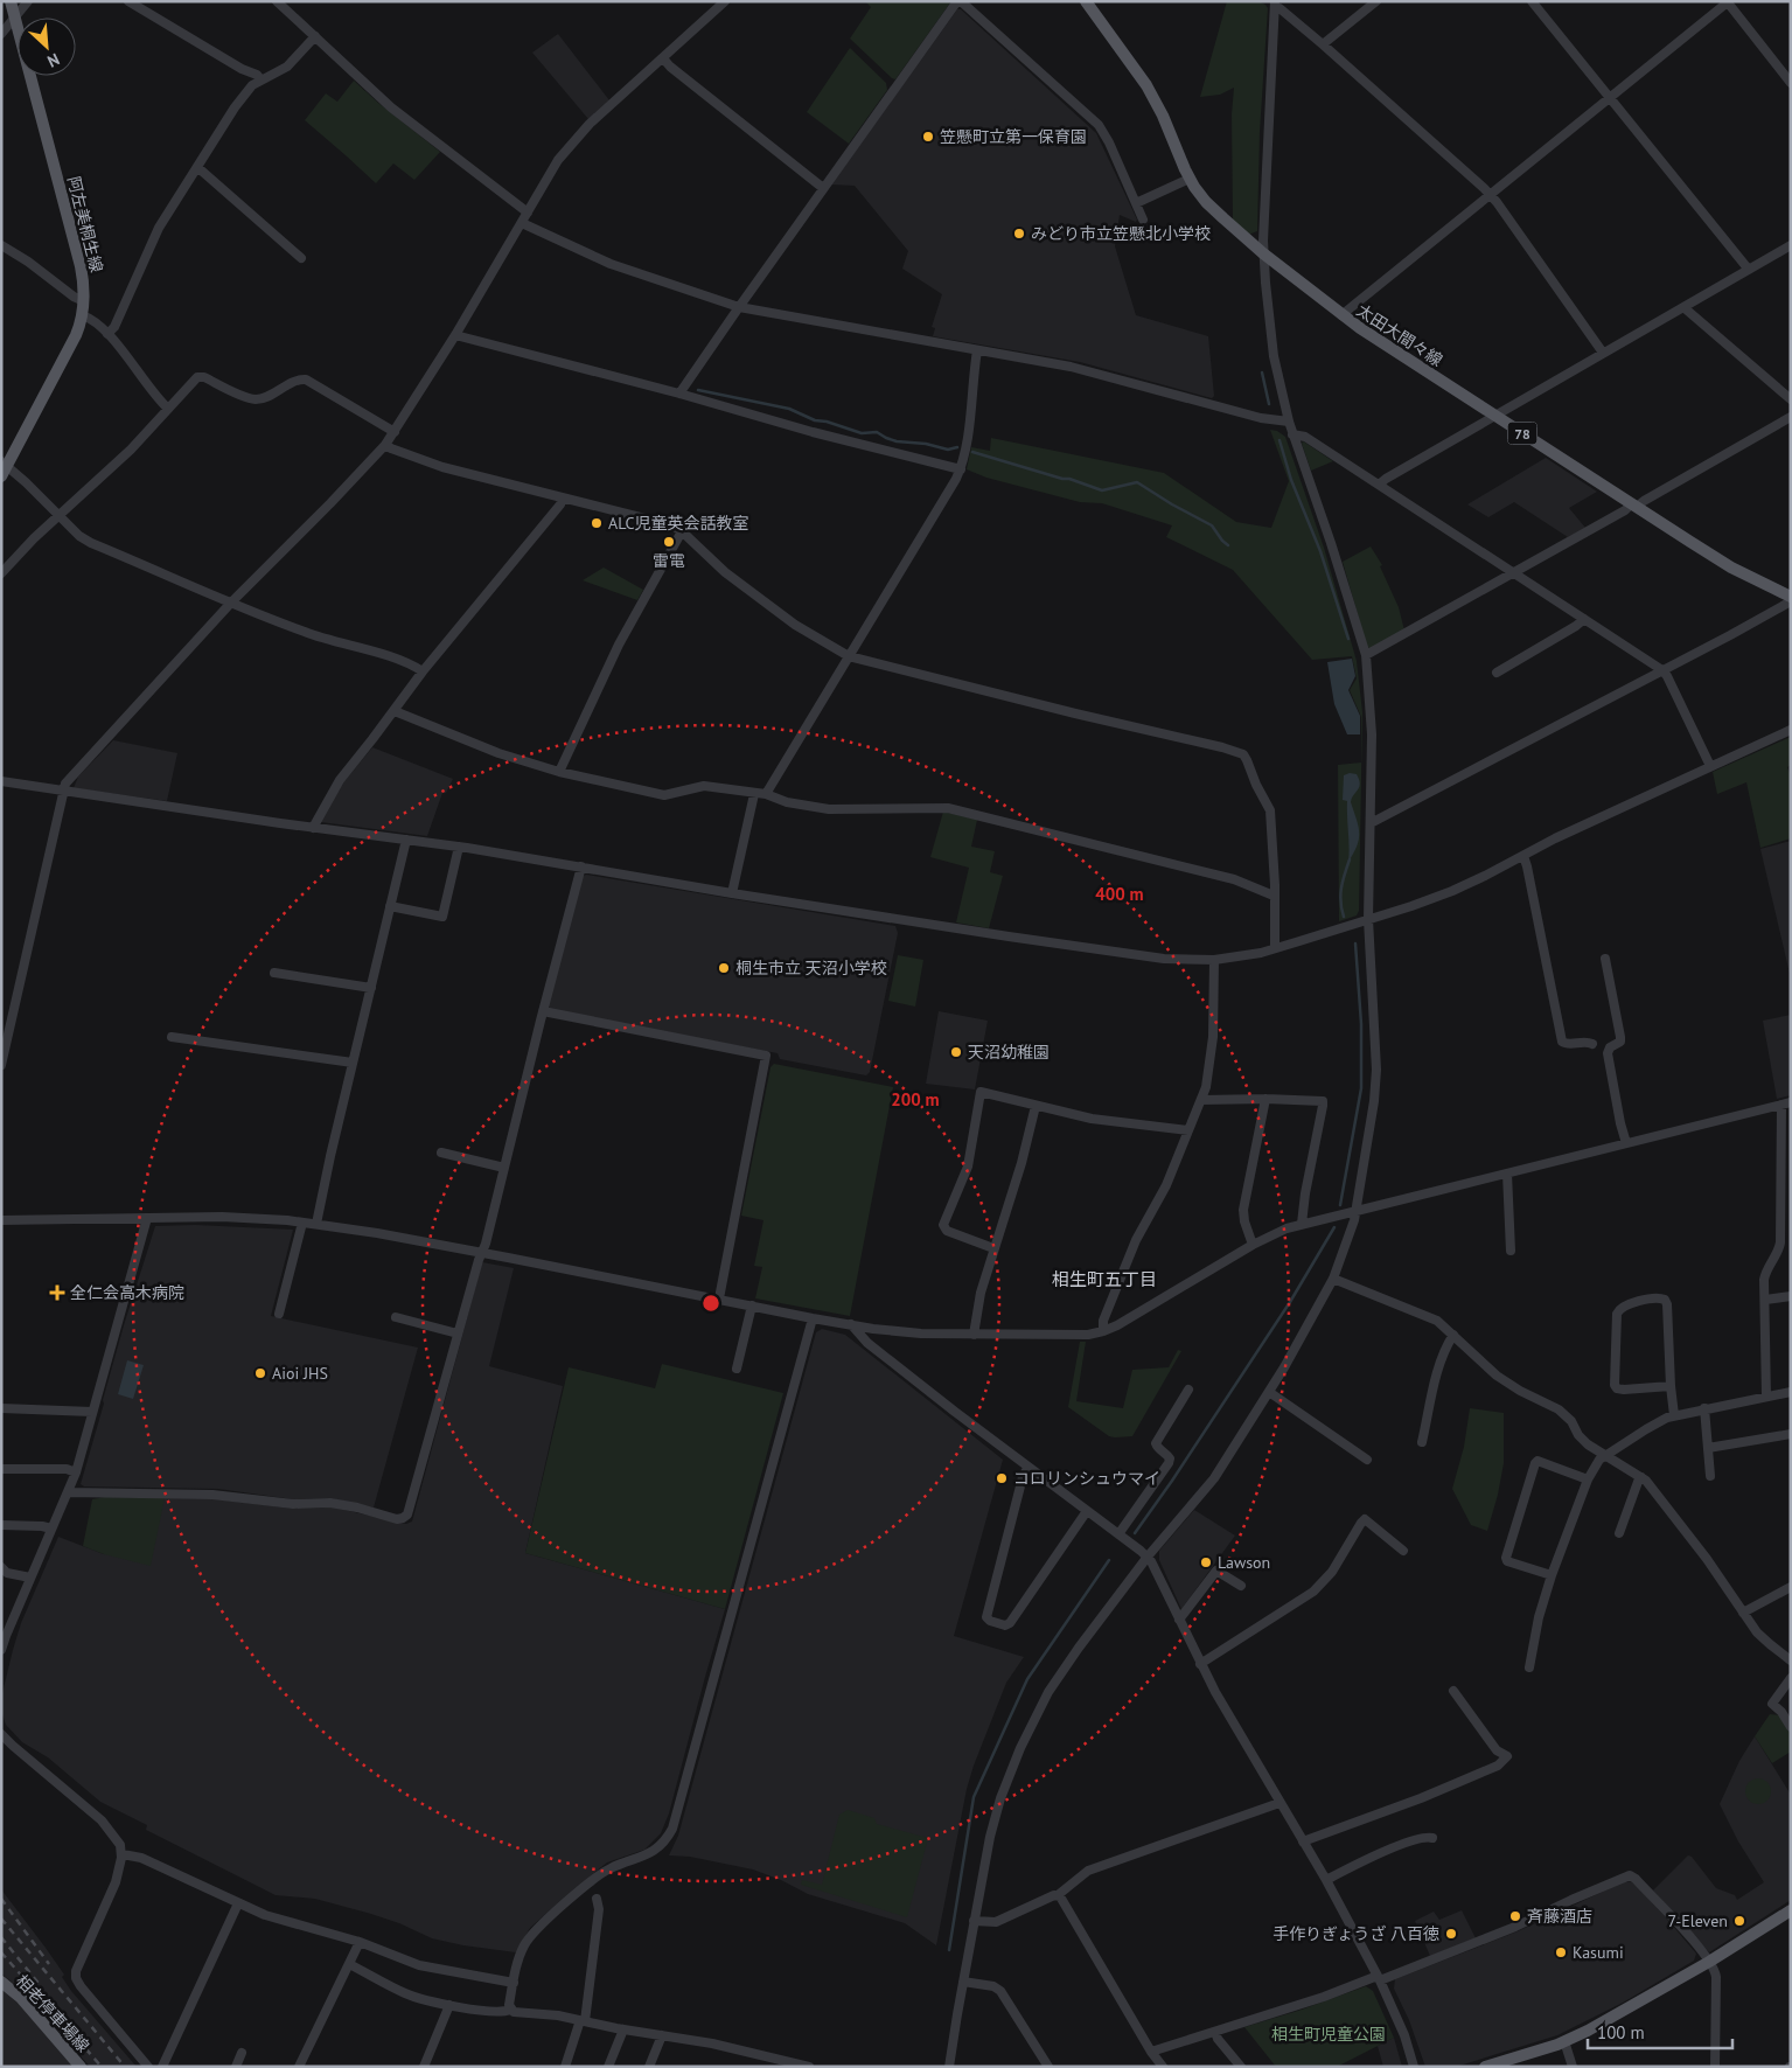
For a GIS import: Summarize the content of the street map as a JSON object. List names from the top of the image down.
{
  "streets": {
    "main road": [
      "阿左美桐生線",
      "太田大間々線",
      "78",
      "相老停車場線"
    ]
  },
  "districts": ["相生町五丁目"],
  "parks": ["相生町児童公園"],
  "places": {
    "other": [
      "笠懸町立第一保育園",
      "みどり市立笠懸北小学校",
      "ALC児童英会話教室",
      "雷電",
      "桐生市立 天沼小学校",
      "天沼幼稚園",
      "Aioi JHS",
      "コロリンシュウマイ",
      "Lawson",
      "斉藤酒店",
      "7-Eleven",
      "手作りぎょうざ 八百徳",
      "Kasumi"
    ],
    "health": ["全仁会高木病院"]
  },
  "scale_bar": "100 m",
  "north": "bottom right",
  "rings": ["400 m", "200 m"]
}
